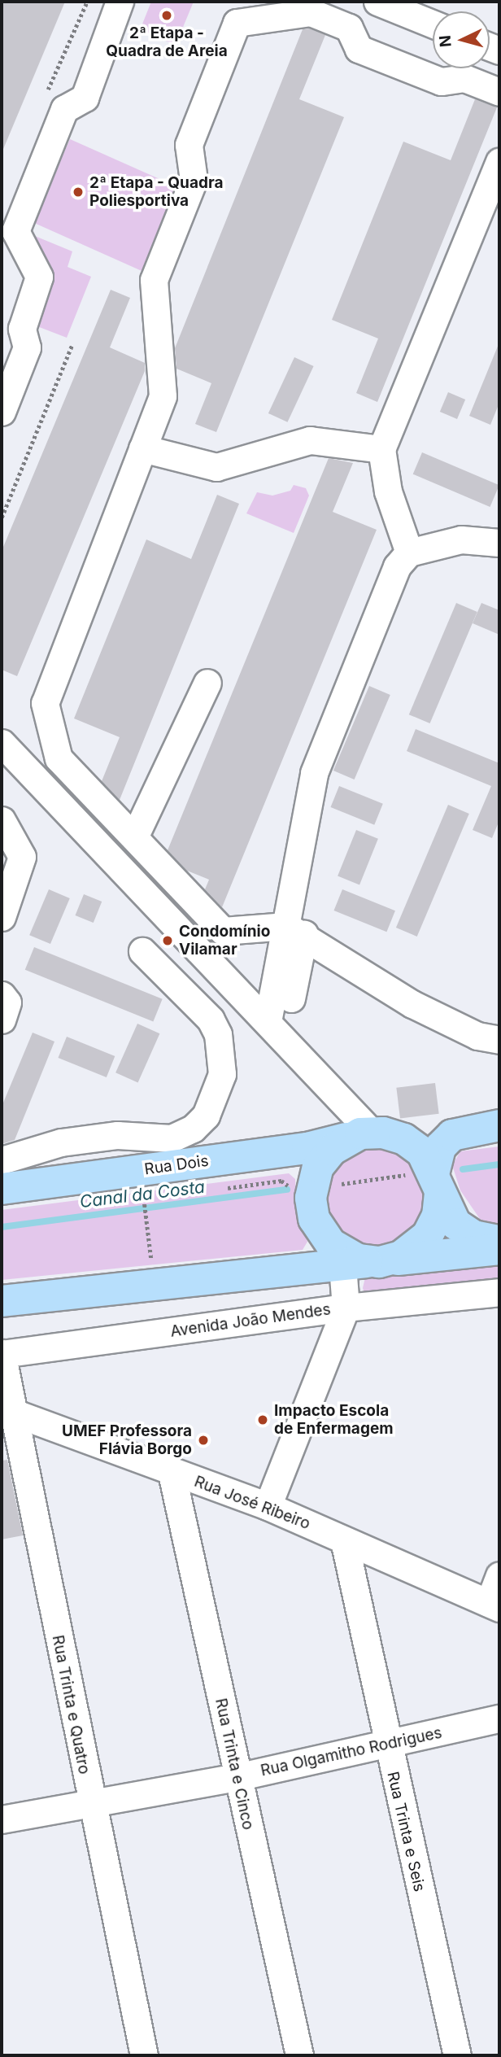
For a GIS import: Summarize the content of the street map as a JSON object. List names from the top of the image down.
{
  "streets": {
    "main road": ["Rua Dois"],
    "street": [
      "Avenida João Mendes",
      "Rua José Ribeiro",
      "Rua Trinta e Quatro",
      "Rua Olgamitho Rodrigues",
      "Rua Trinta e Cinco",
      "Rua Trinta e Seis"
    ]
  },
  "crossings": [
    ["Avenida João Mendes", "Rua Trinta e Quatro"],
    ["Rua José Ribeiro", "Rua Trinta e Quatro"],
    ["Rua José Ribeiro", "Rua Trinta e Cinco"],
    ["Rua José Ribeiro", "Rua Trinta e Seis"],
    ["Rua Trinta e Quatro", "Rua Olgamitho Rodrigues"],
    ["Rua Olgamitho Rodrigues", "Rua Trinta e Cinco"],
    ["Rua Olgamitho Rodrigues", "Rua Trinta e Seis"]
  ],
  "water": ["Canal da Costa"],
  "places": [
    "2ª Etapa - Quadra de Areia",
    "2ª Etapa - Quadra Poliesportiva",
    "Condomínio Vilamar",
    "Impacto Escola de Enfermagem",
    "UMEF Professora Flávia Borgo"
  ],
  "north": "left"
}
